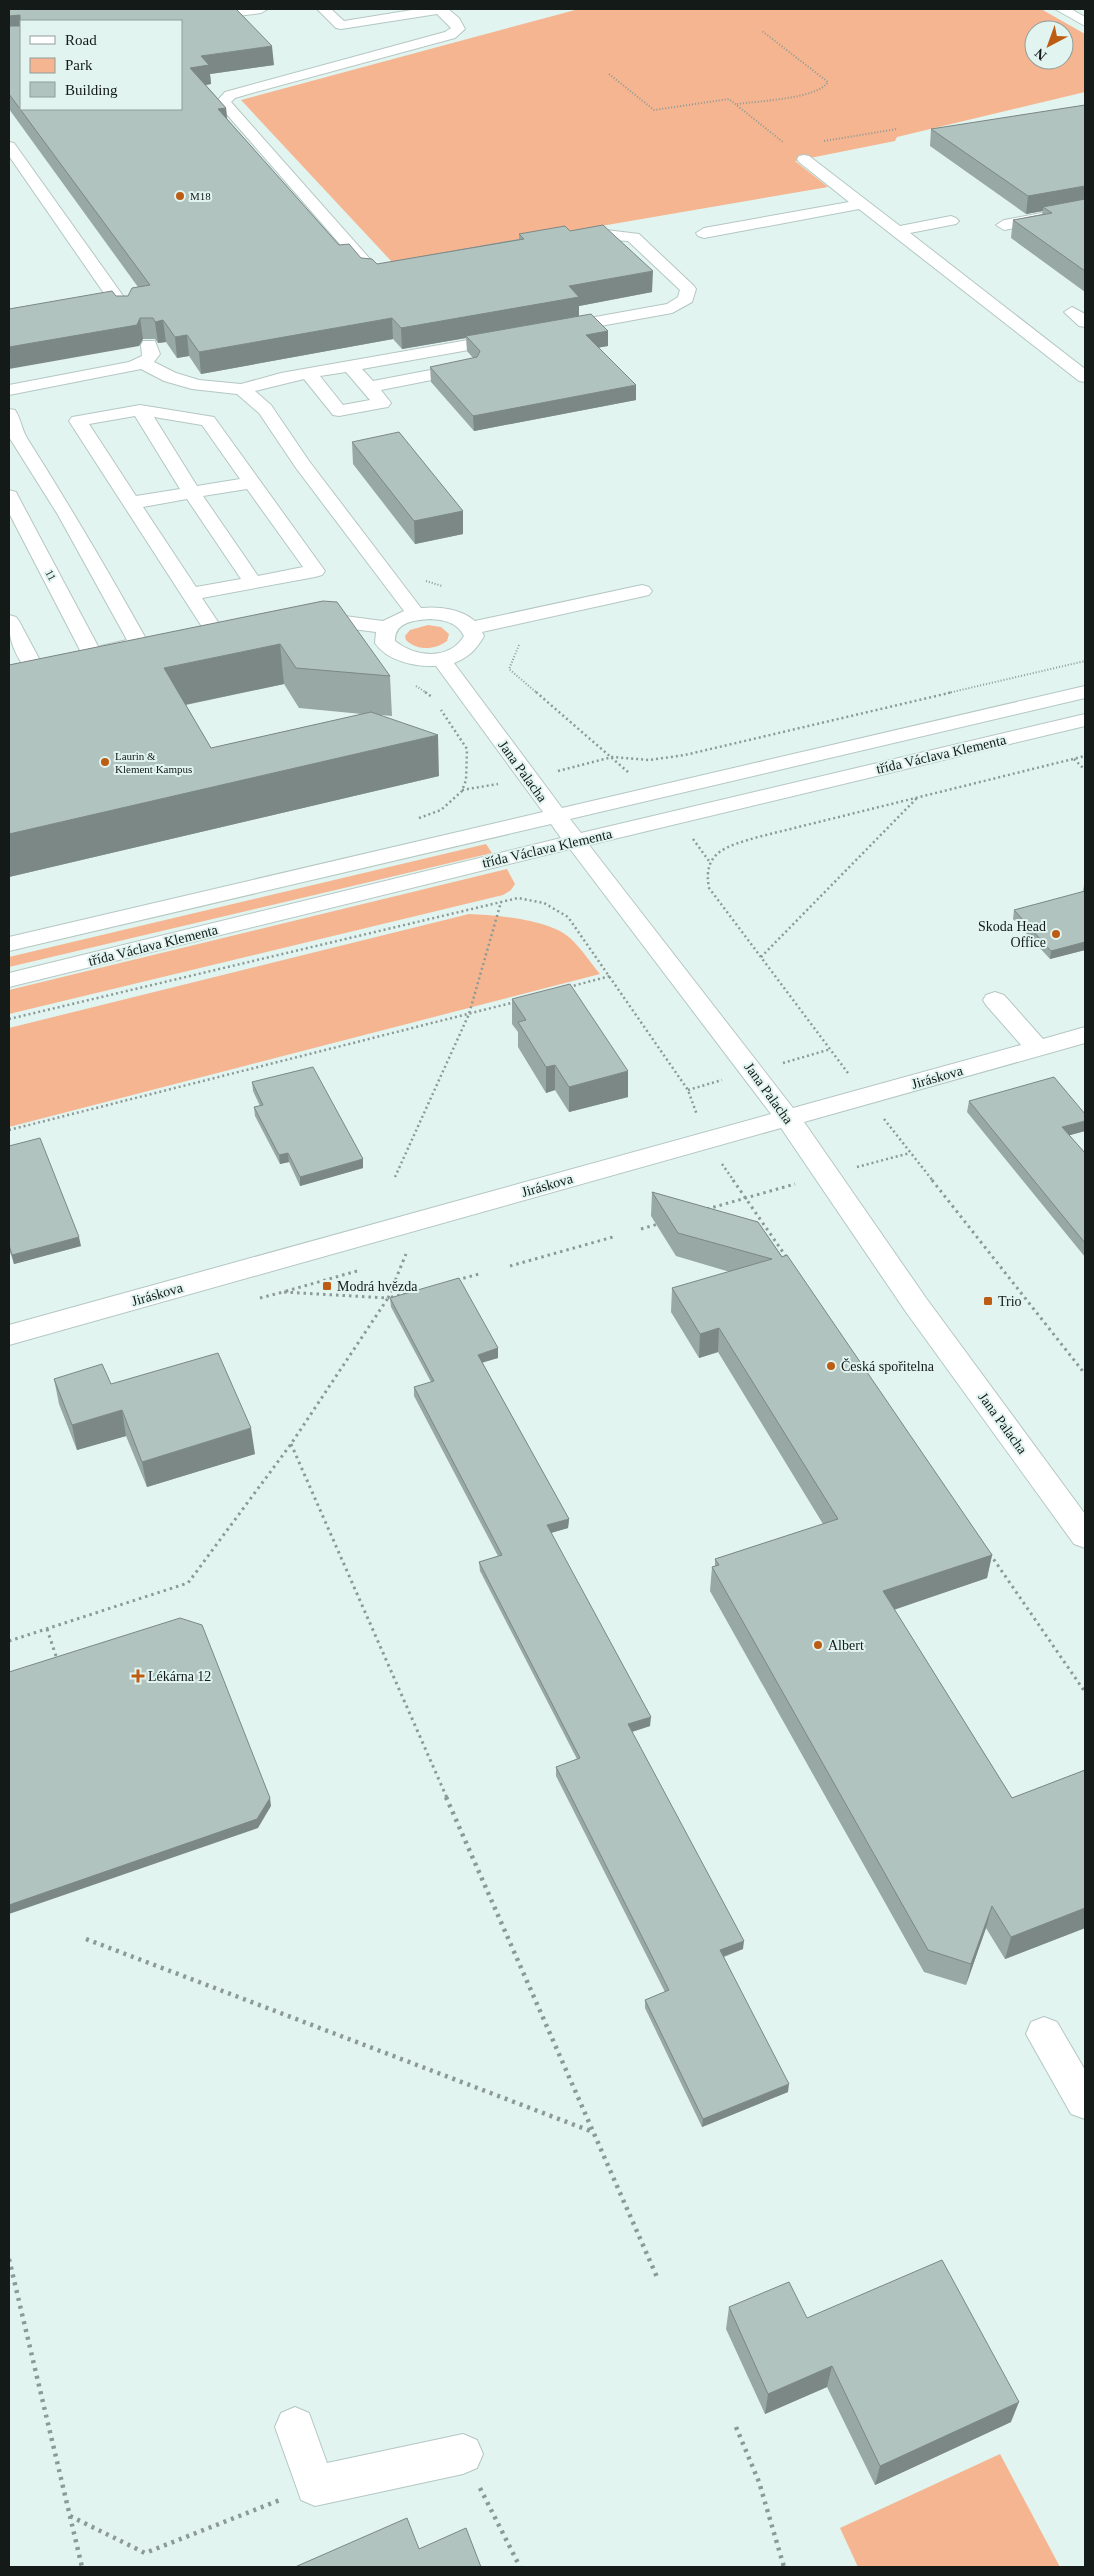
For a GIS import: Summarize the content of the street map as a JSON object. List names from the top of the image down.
{
  "streets": {
    "street": [
      "11",
      "třída Václava Klementa",
      "Jana Palacha",
      "Jiráskova"
    ]
  },
  "crossings": [
    ["třída Václava Klementa", "Jana Palacha"],
    ["Jana Palacha", "Jiráskova"]
  ],
  "places": {
    "other": [
      "M18",
      "Laurin & Klement Kampus",
      "Skoda Head Office",
      "Česká spořitelna",
      "Albert"
    ],
    "transit": ["Modrá hvězda", "Trio"],
    "health": ["Lékárna 12"]
  },
  "legend": ["Road", "Park", "Building"],
  "north": "bottom left"
}
